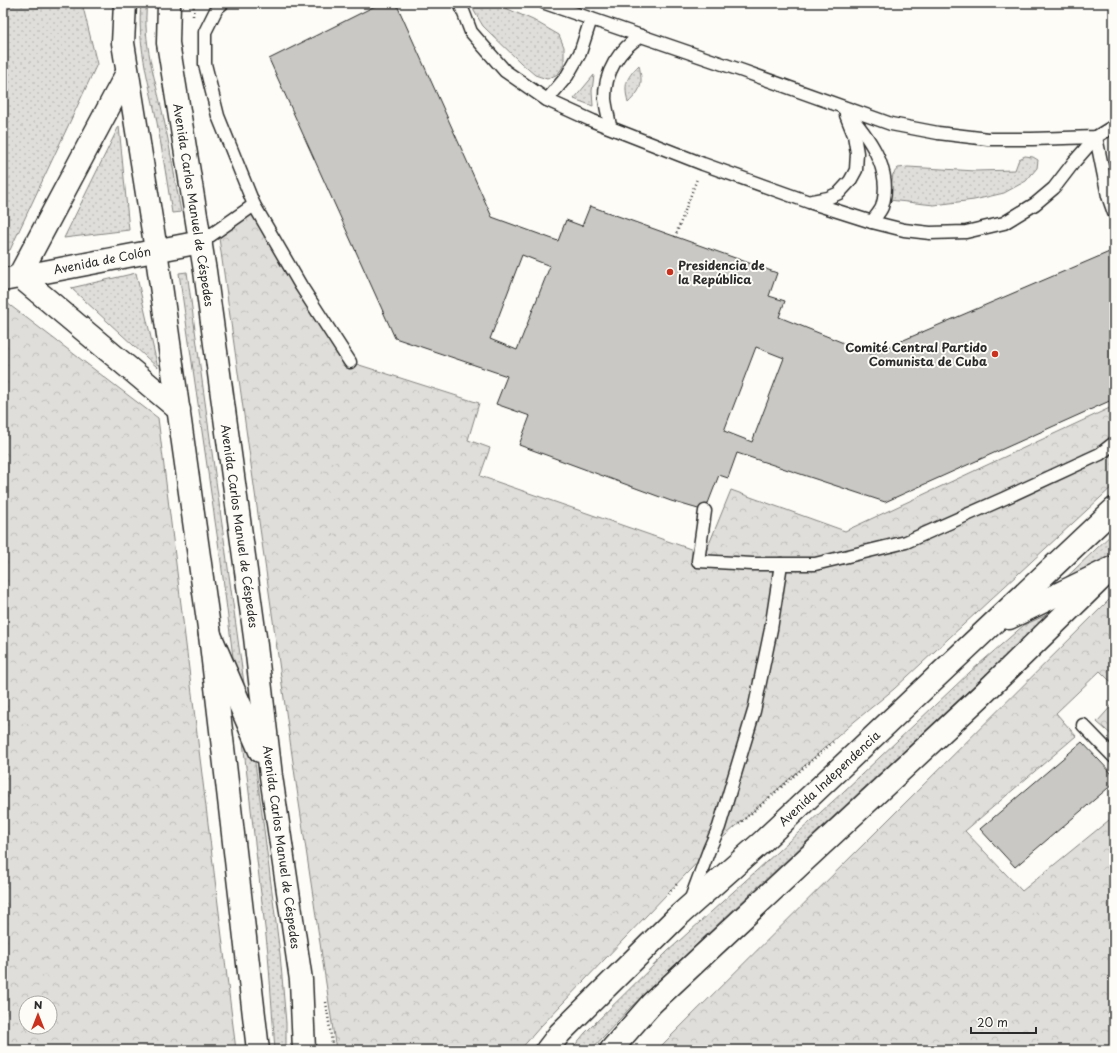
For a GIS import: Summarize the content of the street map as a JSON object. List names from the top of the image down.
{
  "streets": {
    "main road": ["Avenida Carlos Manuel de Céspedes", "Avenida de Colón", "Avenida Independencia"]
  },
  "crossings": [
    ["Avenida Carlos Manuel de Céspedes", "Avenida de Colón"]
  ],
  "places": ["Presidencia de la República", "Comité Central Partido Comunista de Cuba"],
  "scale_bar": "20 m",
  "north": "top"
}
